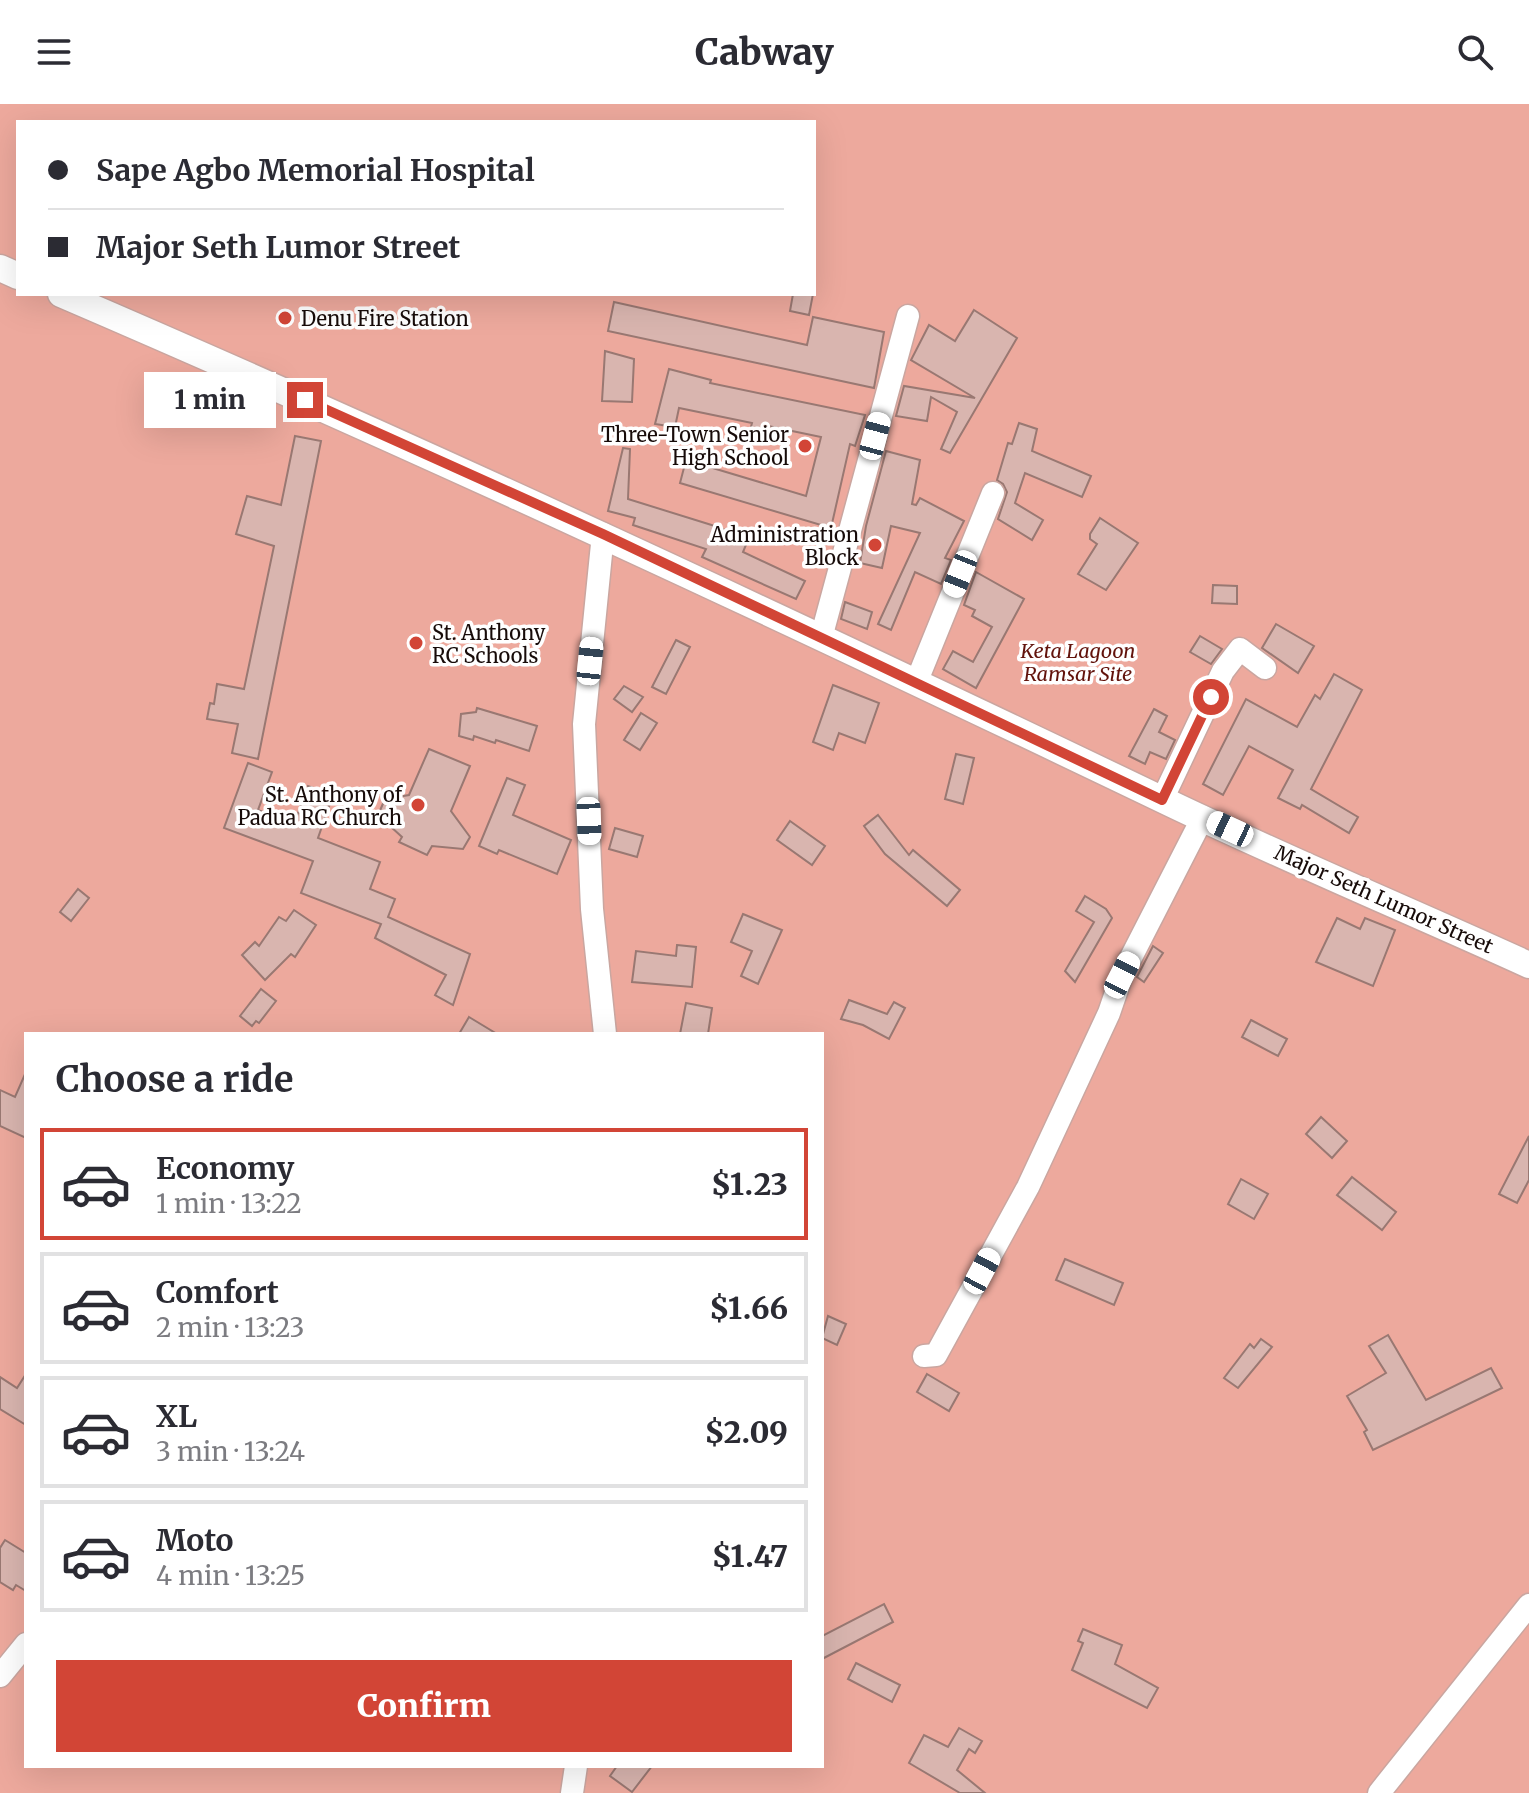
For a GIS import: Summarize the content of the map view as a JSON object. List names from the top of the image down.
{
  "streets": {
    "main road": ["Major Seth Lumor Street"]
  },
  "parks": ["Keta Lagoon Ramsar Site"],
  "places": [
    "Denu Fire Station",
    "Three-Town Senior High School",
    "Administration Block",
    "St. Anthony RC Schools",
    "St. Anthony of Padua RC Church"
  ],
  "page": {
    "header": "Cabway",
    "banner": ["Sape Agbo Memorial Hospital", "Major Seth Lumor Street"],
    "bubble": "1 min",
    "heading": "Choose a ride",
    "list": [
      {
        "name": "Economy",
        "note": "1 min · 13:22",
        "value": "$1.23"
      },
      {
        "name": "Comfort",
        "note": "2 min · 13:23",
        "value": "$1.66"
      },
      {
        "name": "XL",
        "note": "3 min · 13:24",
        "value": "$2.09"
      },
      {
        "name": "Moto",
        "note": "4 min · 13:25",
        "value": "$1.47"
      }
    ],
    "buttons": "Confirm"
  }
}
